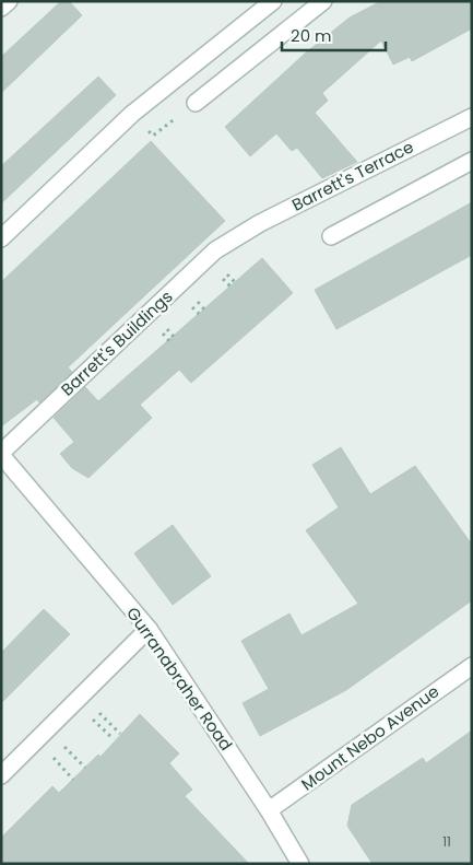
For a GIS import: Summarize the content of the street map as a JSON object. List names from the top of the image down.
{
  "streets": {
    "street": [
      "Barrett's Terrace",
      "Barrett's Buildings",
      "Gurranabraher Road",
      "Mount Nebo Avenue"
    ]
  },
  "crossings": [
    ["Barrett's Terrace", "Barrett's Buildings"],
    ["Barrett's Buildings", "Gurranabraher Road"],
    ["Gurranabraher Road", "Mount Nebo Avenue"]
  ],
  "house_numbers": ["11"],
  "scale_bar": "20 m"
}
